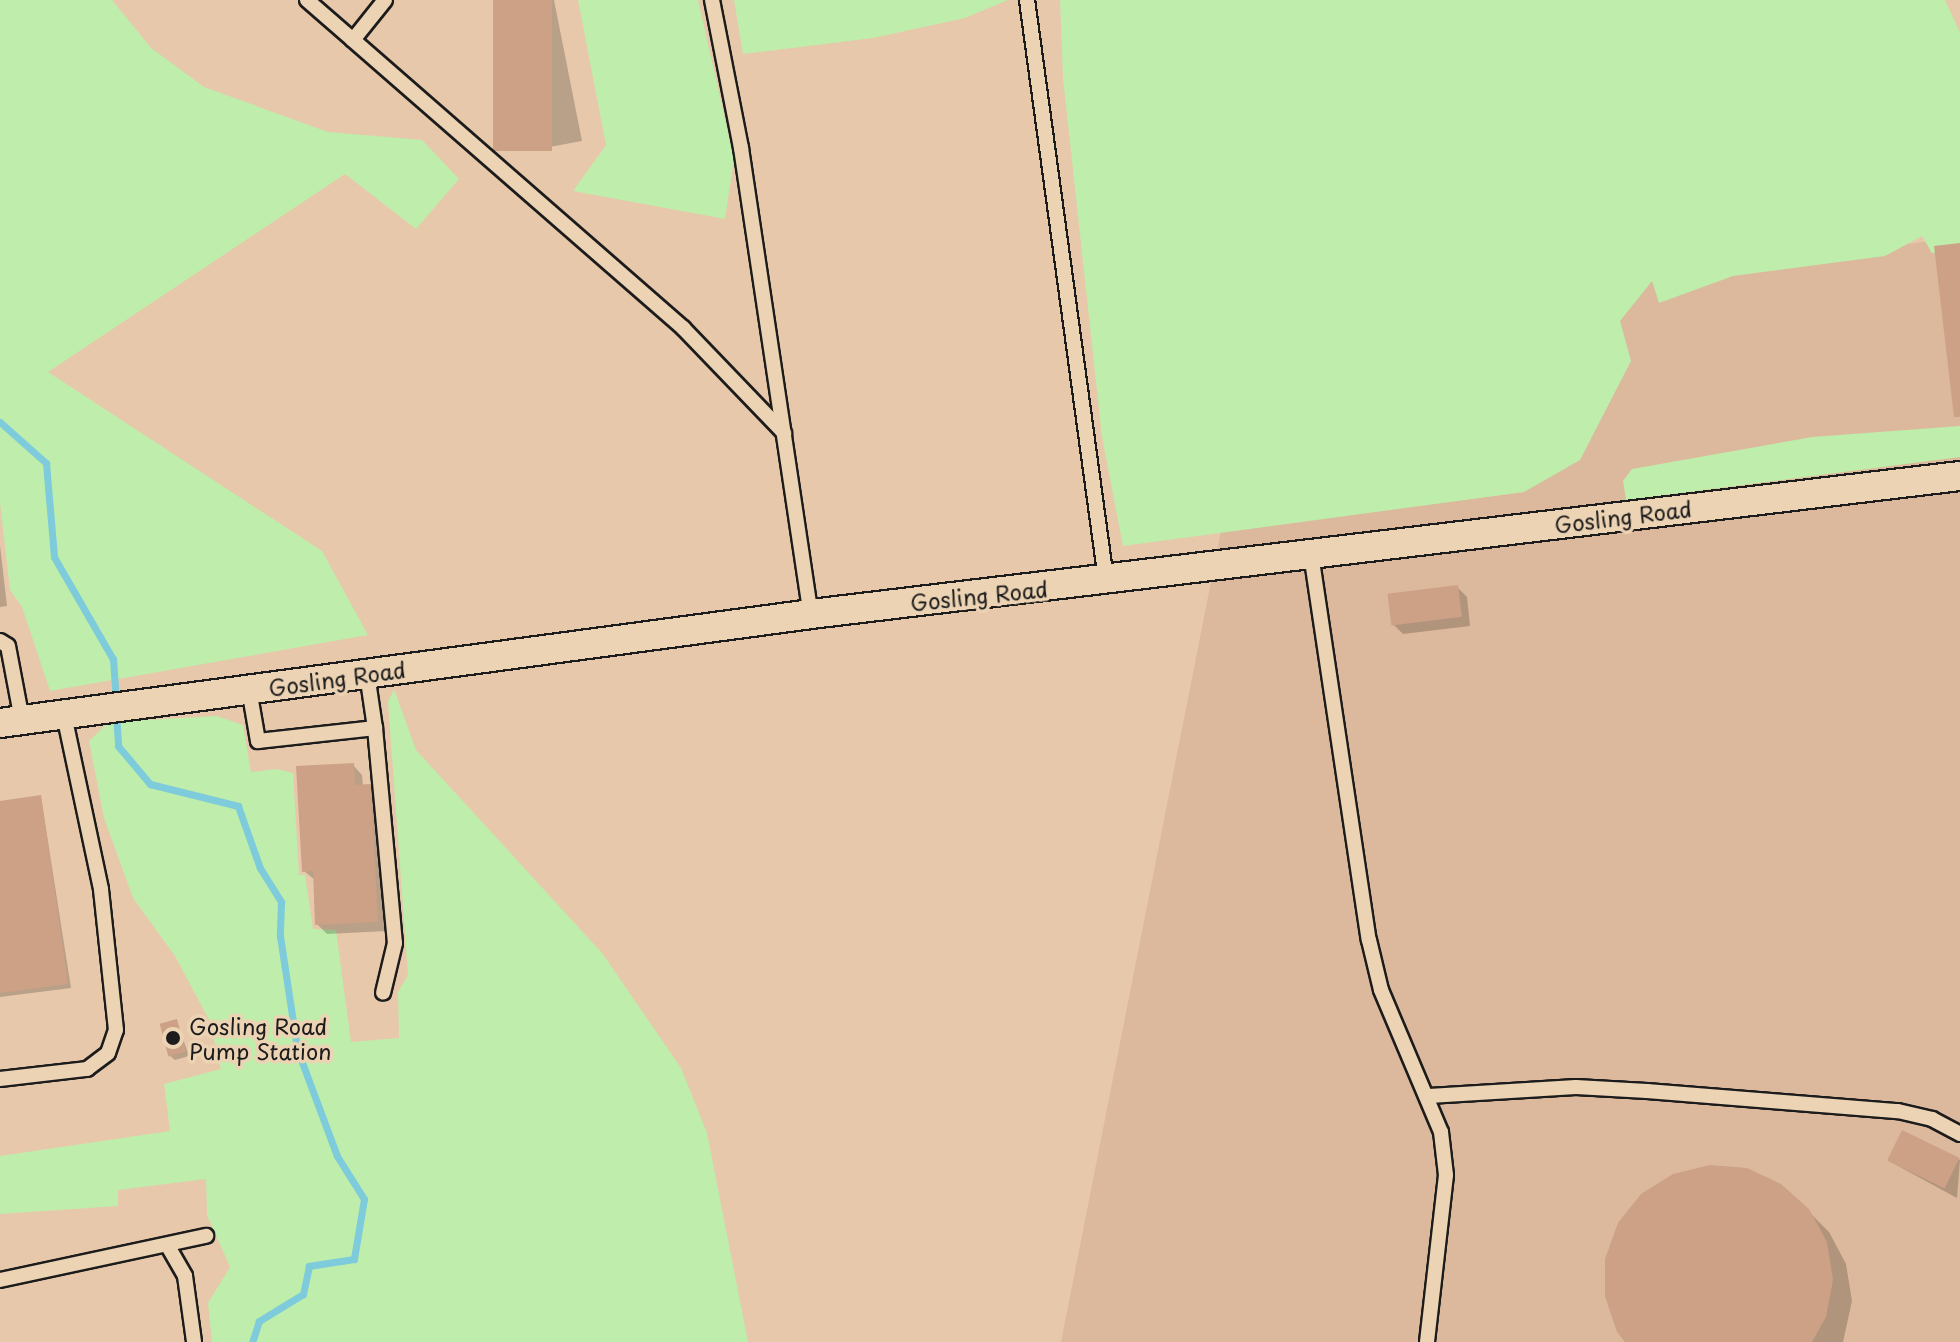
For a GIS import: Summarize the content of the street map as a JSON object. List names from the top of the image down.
{
  "streets": {
    "street": ["Gosling Road"]
  },
  "places": ["Gosling Road Pump Station"]
}
